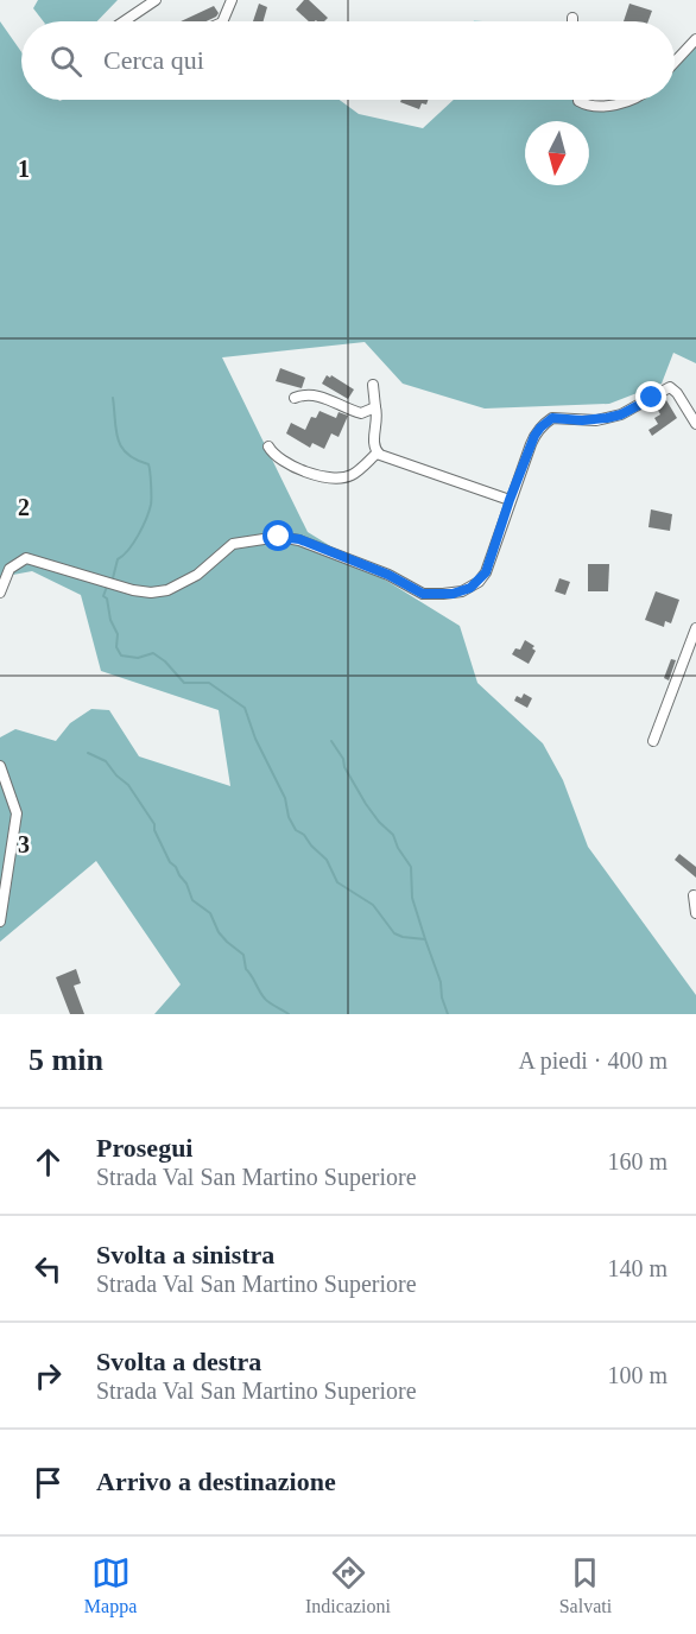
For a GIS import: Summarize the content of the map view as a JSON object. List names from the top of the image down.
{
  "north": "bottom",
  "page": {
    "search": "Cerca qui",
    "heading": ["5 min", "A piedi · 400 m"],
    "list": [
      ["Prosegui", "Strada Val San Martino Superiore", "160 m"],
      ["Svolta a sinistra", "Strada Val San Martino Superiore", "140 m"],
      ["Svolta a destra", "Strada Val San Martino Superiore", "100 m"],
      "Arrivo a destinazione"
    ],
    "nav": ["Mappa", "Indicazioni", "Salvati"]
  },
  "grid": {
    "rows": ["1", "2", "3"]
  }
}
